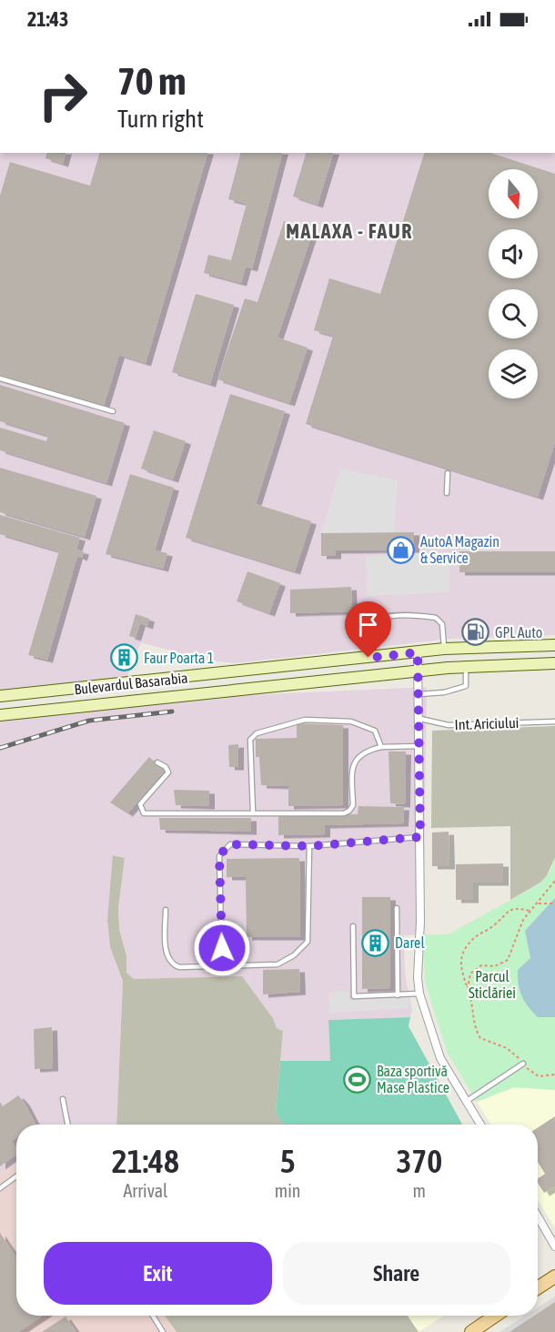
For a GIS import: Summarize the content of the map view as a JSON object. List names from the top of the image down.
{
  "streets": {
    "main road": ["Bulevardul Basarabia"],
    "lane": ["Int. Ariciului"]
  },
  "districts": ["MALAXA - FAUR"],
  "parks": ["Parcul Sticlăriei"],
  "places": {
    "shop": ["AutoA Magazin & Service"],
    "fuel station": ["GPL Auto"],
    "building": ["Faur Poarta 1", "Darel"],
    "sports": ["Baza sportivă Mase Plastice"]
  },
  "north": "bottom",
  "page": {
    "status": "21:43",
    "turn": ["70 m", "Turn right"],
    "eta": [
      "21:48",
      "Arrival",
      "5",
      "min",
      "370",
      "m"
    ],
    "buttons": ["Exit", "Share"]
  }
}
